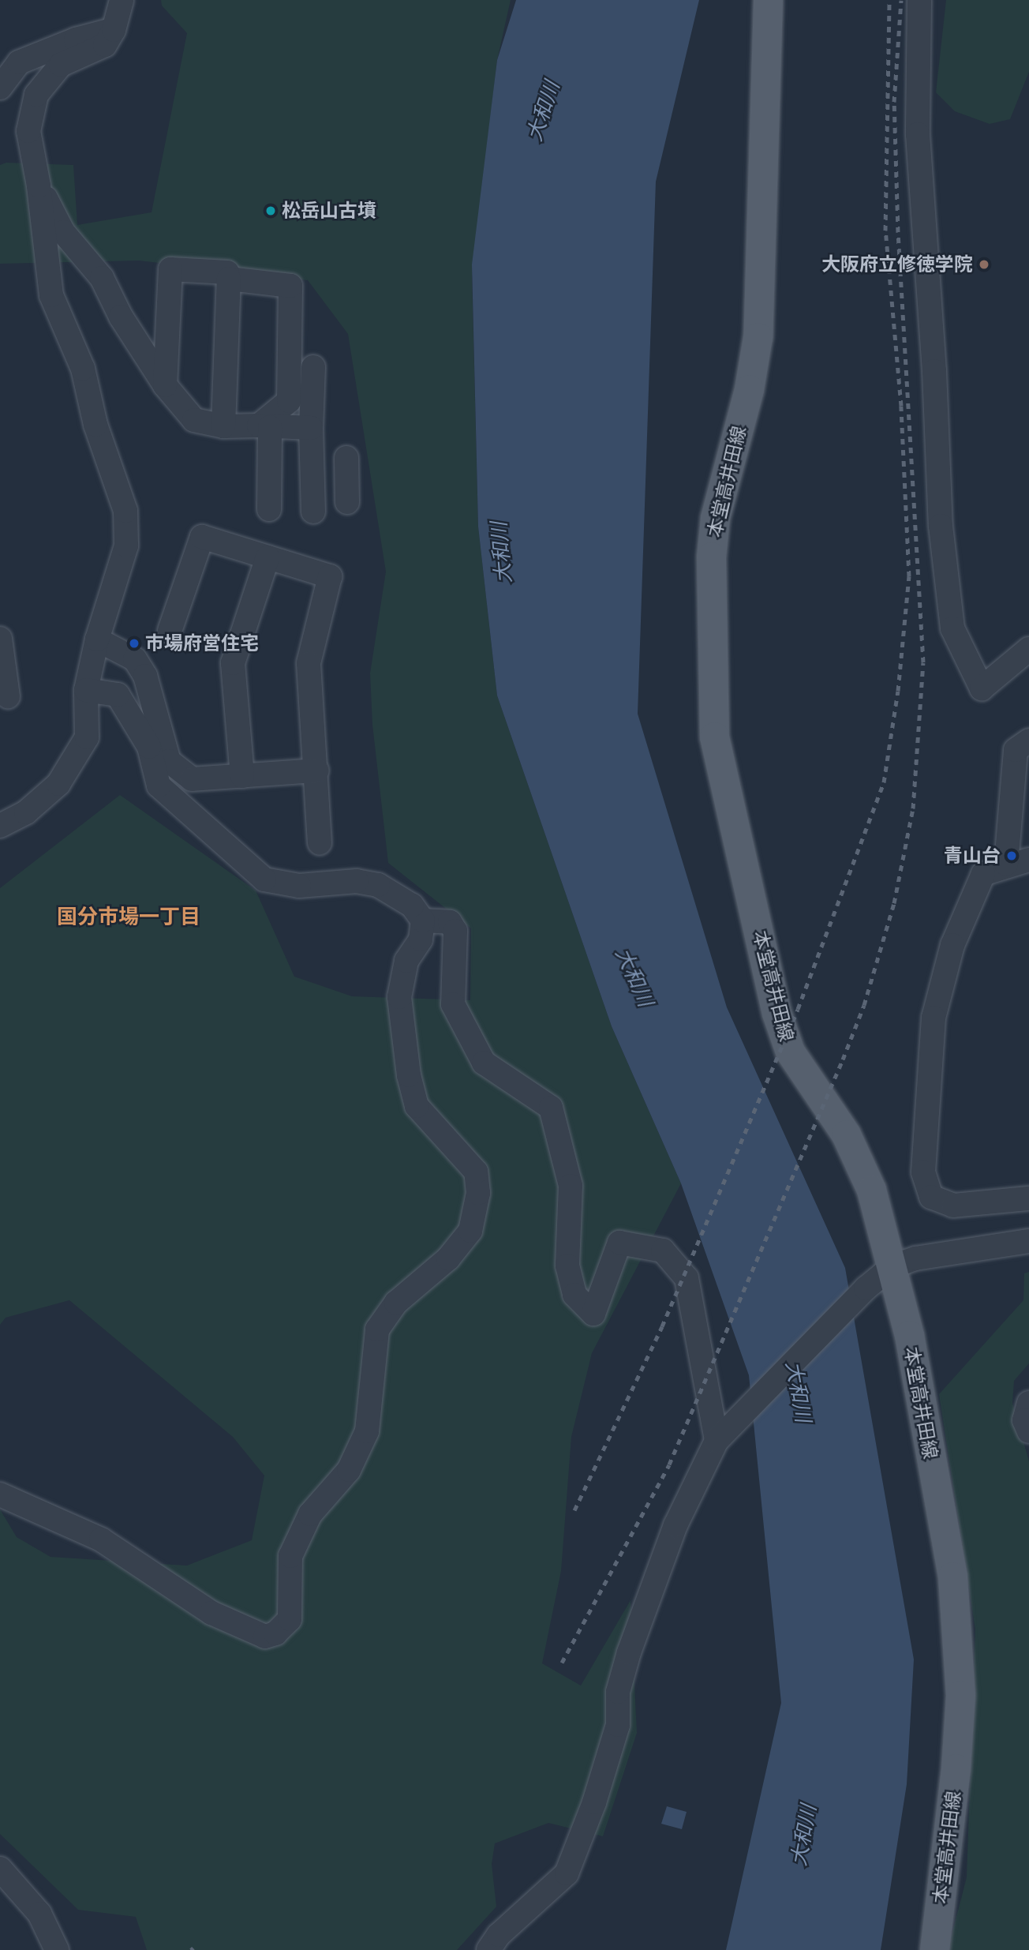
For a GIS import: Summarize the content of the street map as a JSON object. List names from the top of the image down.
{
  "streets": {
    "main road": ["本堂高井田線"]
  },
  "districts": ["国分市場一丁目"],
  "water": ["大和川"],
  "places": [
    "松岳山古墳",
    "大阪府立修徳学院",
    "市場府営住宅",
    "青山台"
  ]
}
